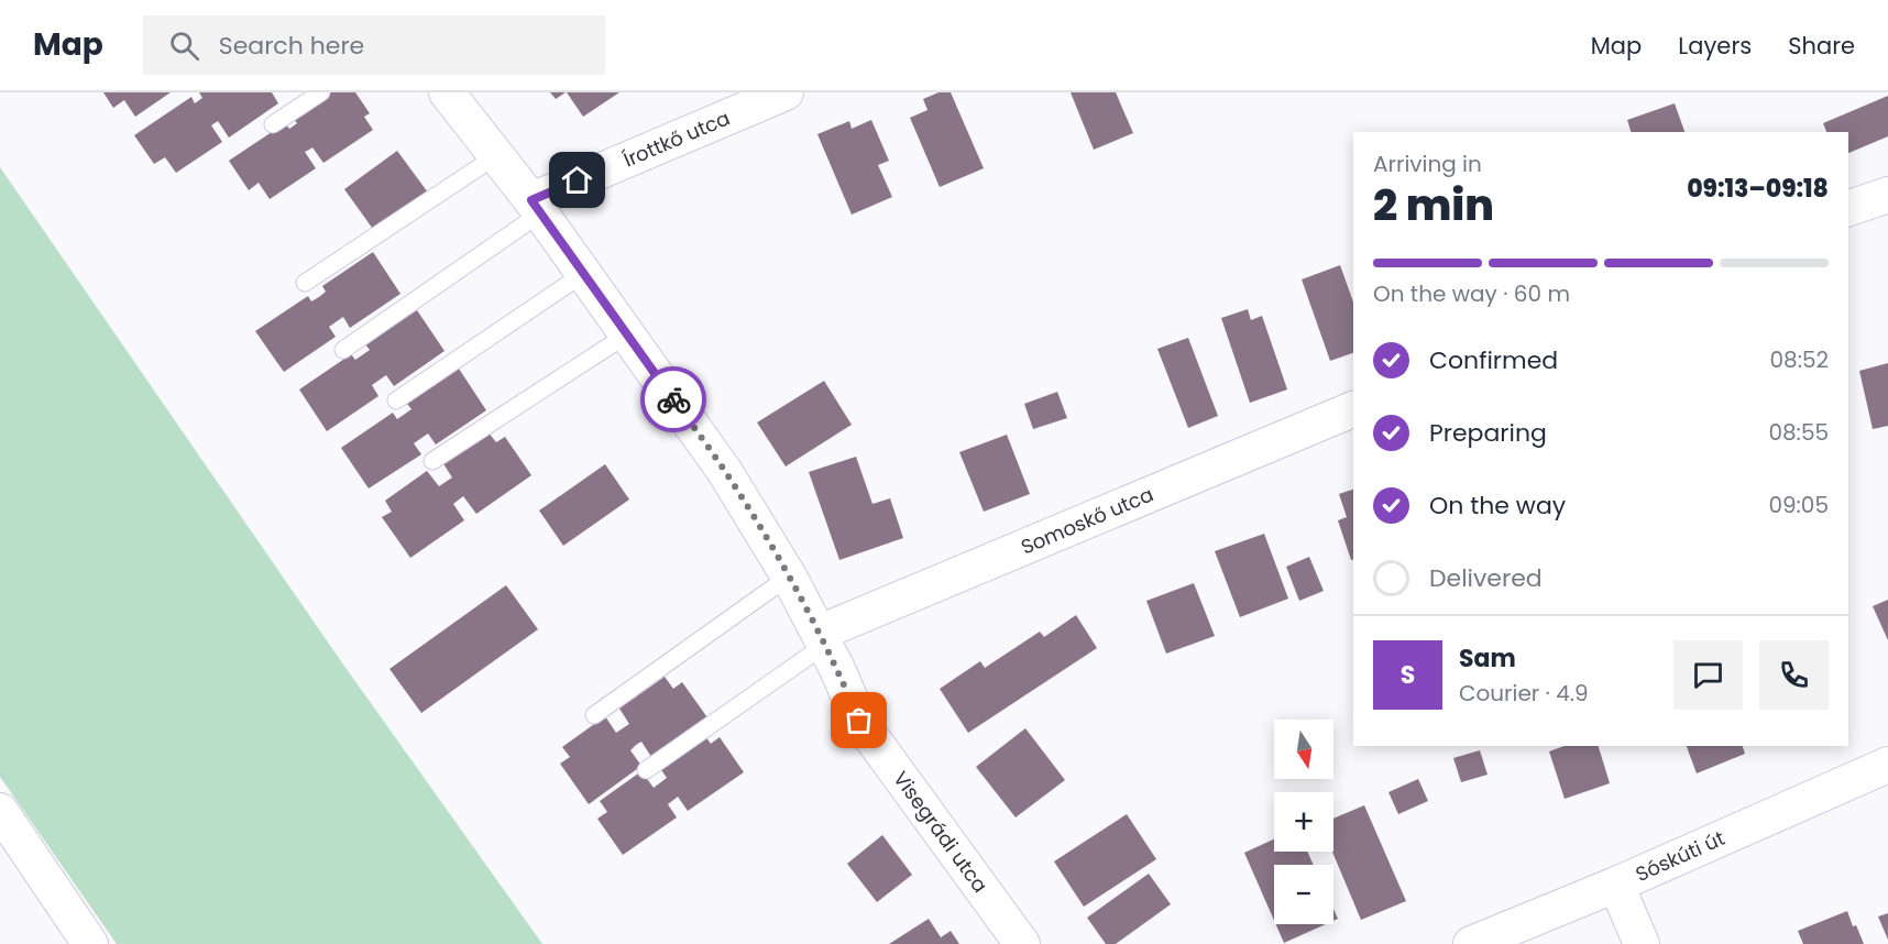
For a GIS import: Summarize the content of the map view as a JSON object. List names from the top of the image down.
{
  "streets": {
    "street": [
      "Írottkő utca",
      "Somoskő utca",
      "Visegrádi utca",
      "Sóskúti út"
    ]
  },
  "crossings": [
    ["Írottkő utca", "Visegrádi utca"],
    ["Somoskő utca", "Visegrádi utca"]
  ],
  "north": "bottom",
  "page": {
    "header": "Map",
    "search": "Search here",
    "nav": ["Map", "Layers", "Share"],
    "heading": ["2 min", "Arriving in", "09:13–09:18"],
    "panel": ["Sam", "Courier · 4.9"],
    "bar": "On the way · 60 m",
    "list": [
      ["Confirmed", "08:52"],
      ["Preparing", "08:55"],
      ["On the way", "09:05"],
      "Delivered"
    ],
    "round": "S",
    "map_buttons": ["+", "−"]
  }
}
